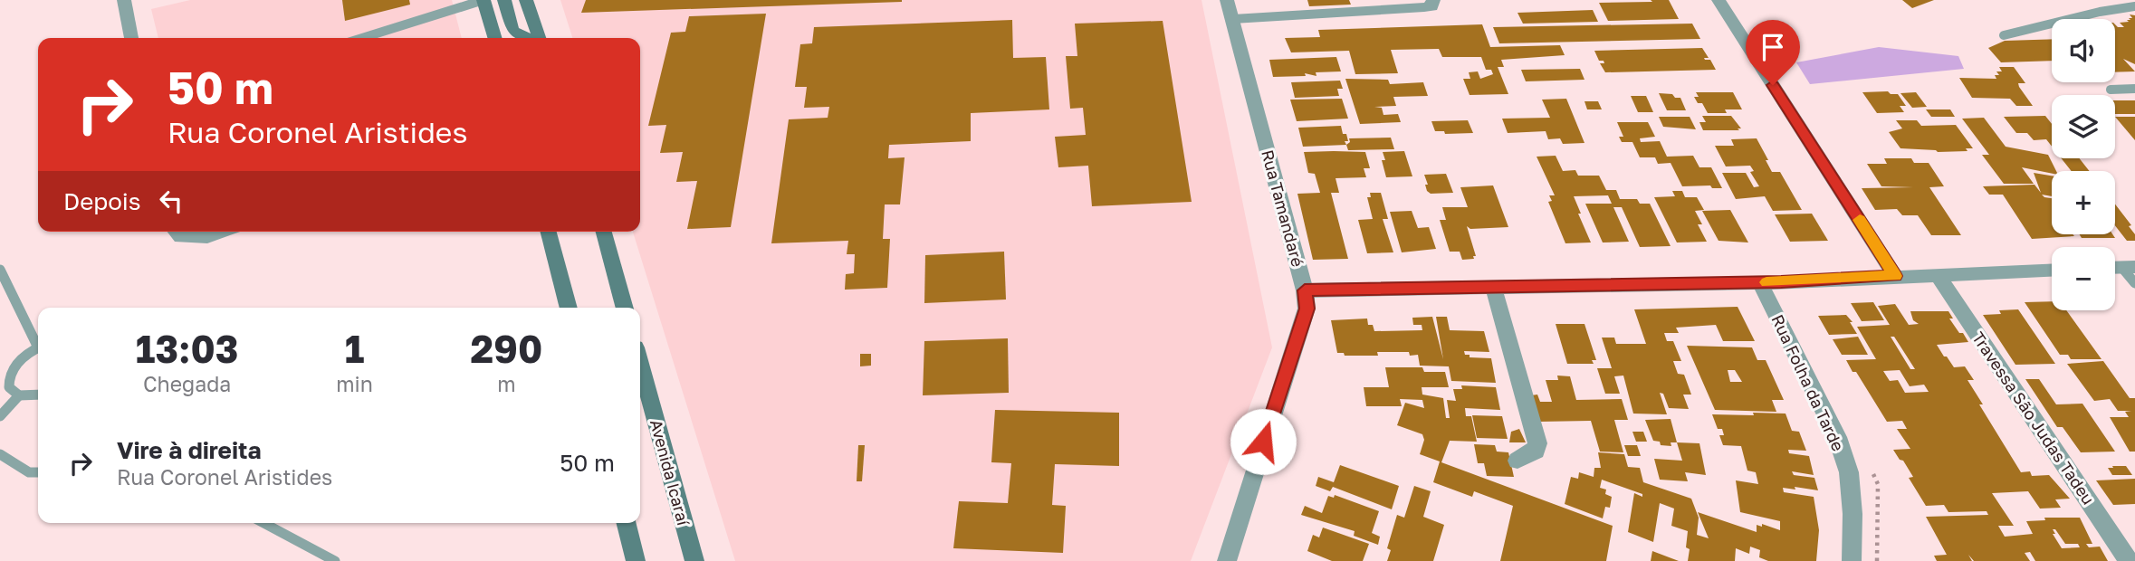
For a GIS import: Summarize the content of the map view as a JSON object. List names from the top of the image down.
{
  "streets": {
    "main road": ["Avenida Icaraí"],
    "street": ["Rua Tamandaré", "Rua Folha da Tarde", "Travessa São Judas Tadeu"]
  },
  "page": {
    "map_buttons": ["+", "−"],
    "turn": ["50 m", "Rua Coronel Aristides"],
    "then": "Depois",
    "eta": [
      "13:03",
      "Chegada",
      "1",
      "min",
      "290",
      "m"
    ],
    "list": [
      {
        "name": "Vire à direita",
        "note": "Rua Coronel Aristides",
        "value": "50 m"
      }
    ]
  }
}
